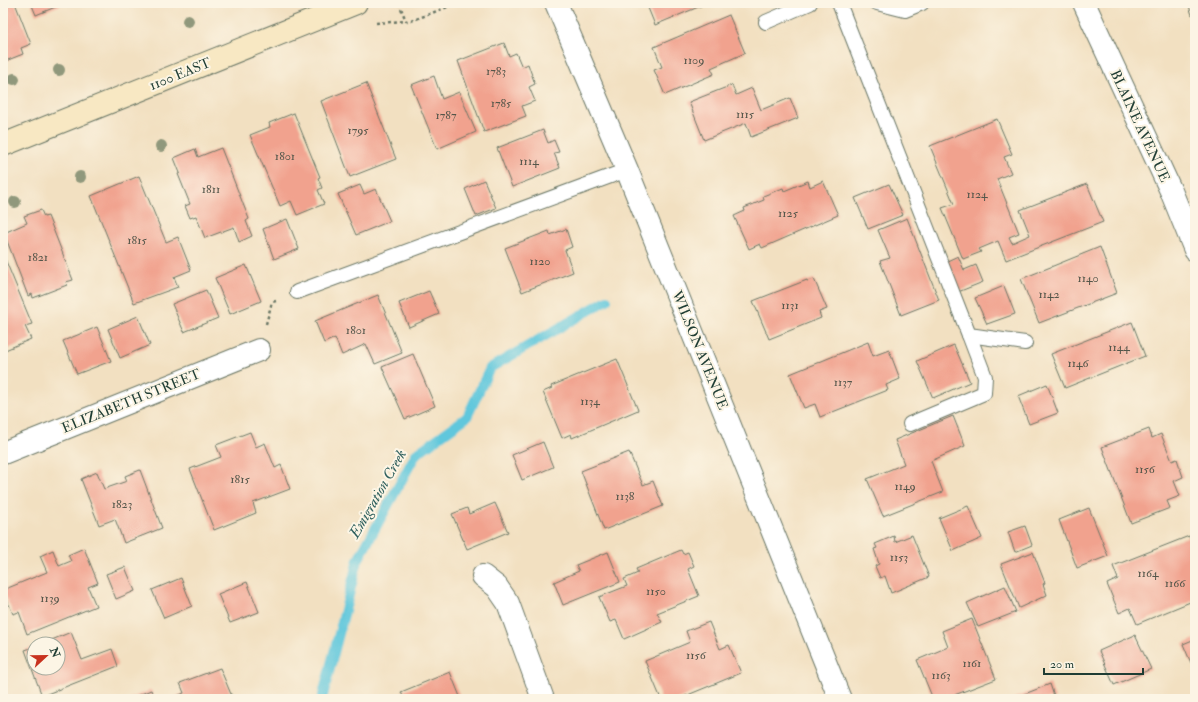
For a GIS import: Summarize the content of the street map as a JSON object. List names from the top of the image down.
{
  "streets": {
    "street": [
      "1100 EAST",
      "BLAINE AVENUE",
      "WILSON AVENUE",
      "ELIZABETH STREET"
    ]
  },
  "water": ["Emigration Creek"],
  "house_numbers": [
    "1109",
    "1783",
    "1785",
    "1115",
    "1787",
    "1795",
    "1801",
    "1114",
    "1811",
    "1124",
    "1125",
    "1815",
    "1821",
    "1120",
    "1140",
    "1142",
    "1131",
    "1801",
    "1144",
    "1146",
    "1137",
    "1134",
    "1156",
    "1815",
    "1149",
    "1138",
    "1823",
    "1153",
    "1164",
    "1166",
    "1150",
    "1139",
    "1156",
    "1161",
    "1163"
  ],
  "scale_bar": "20 m",
  "north": "right"
}
